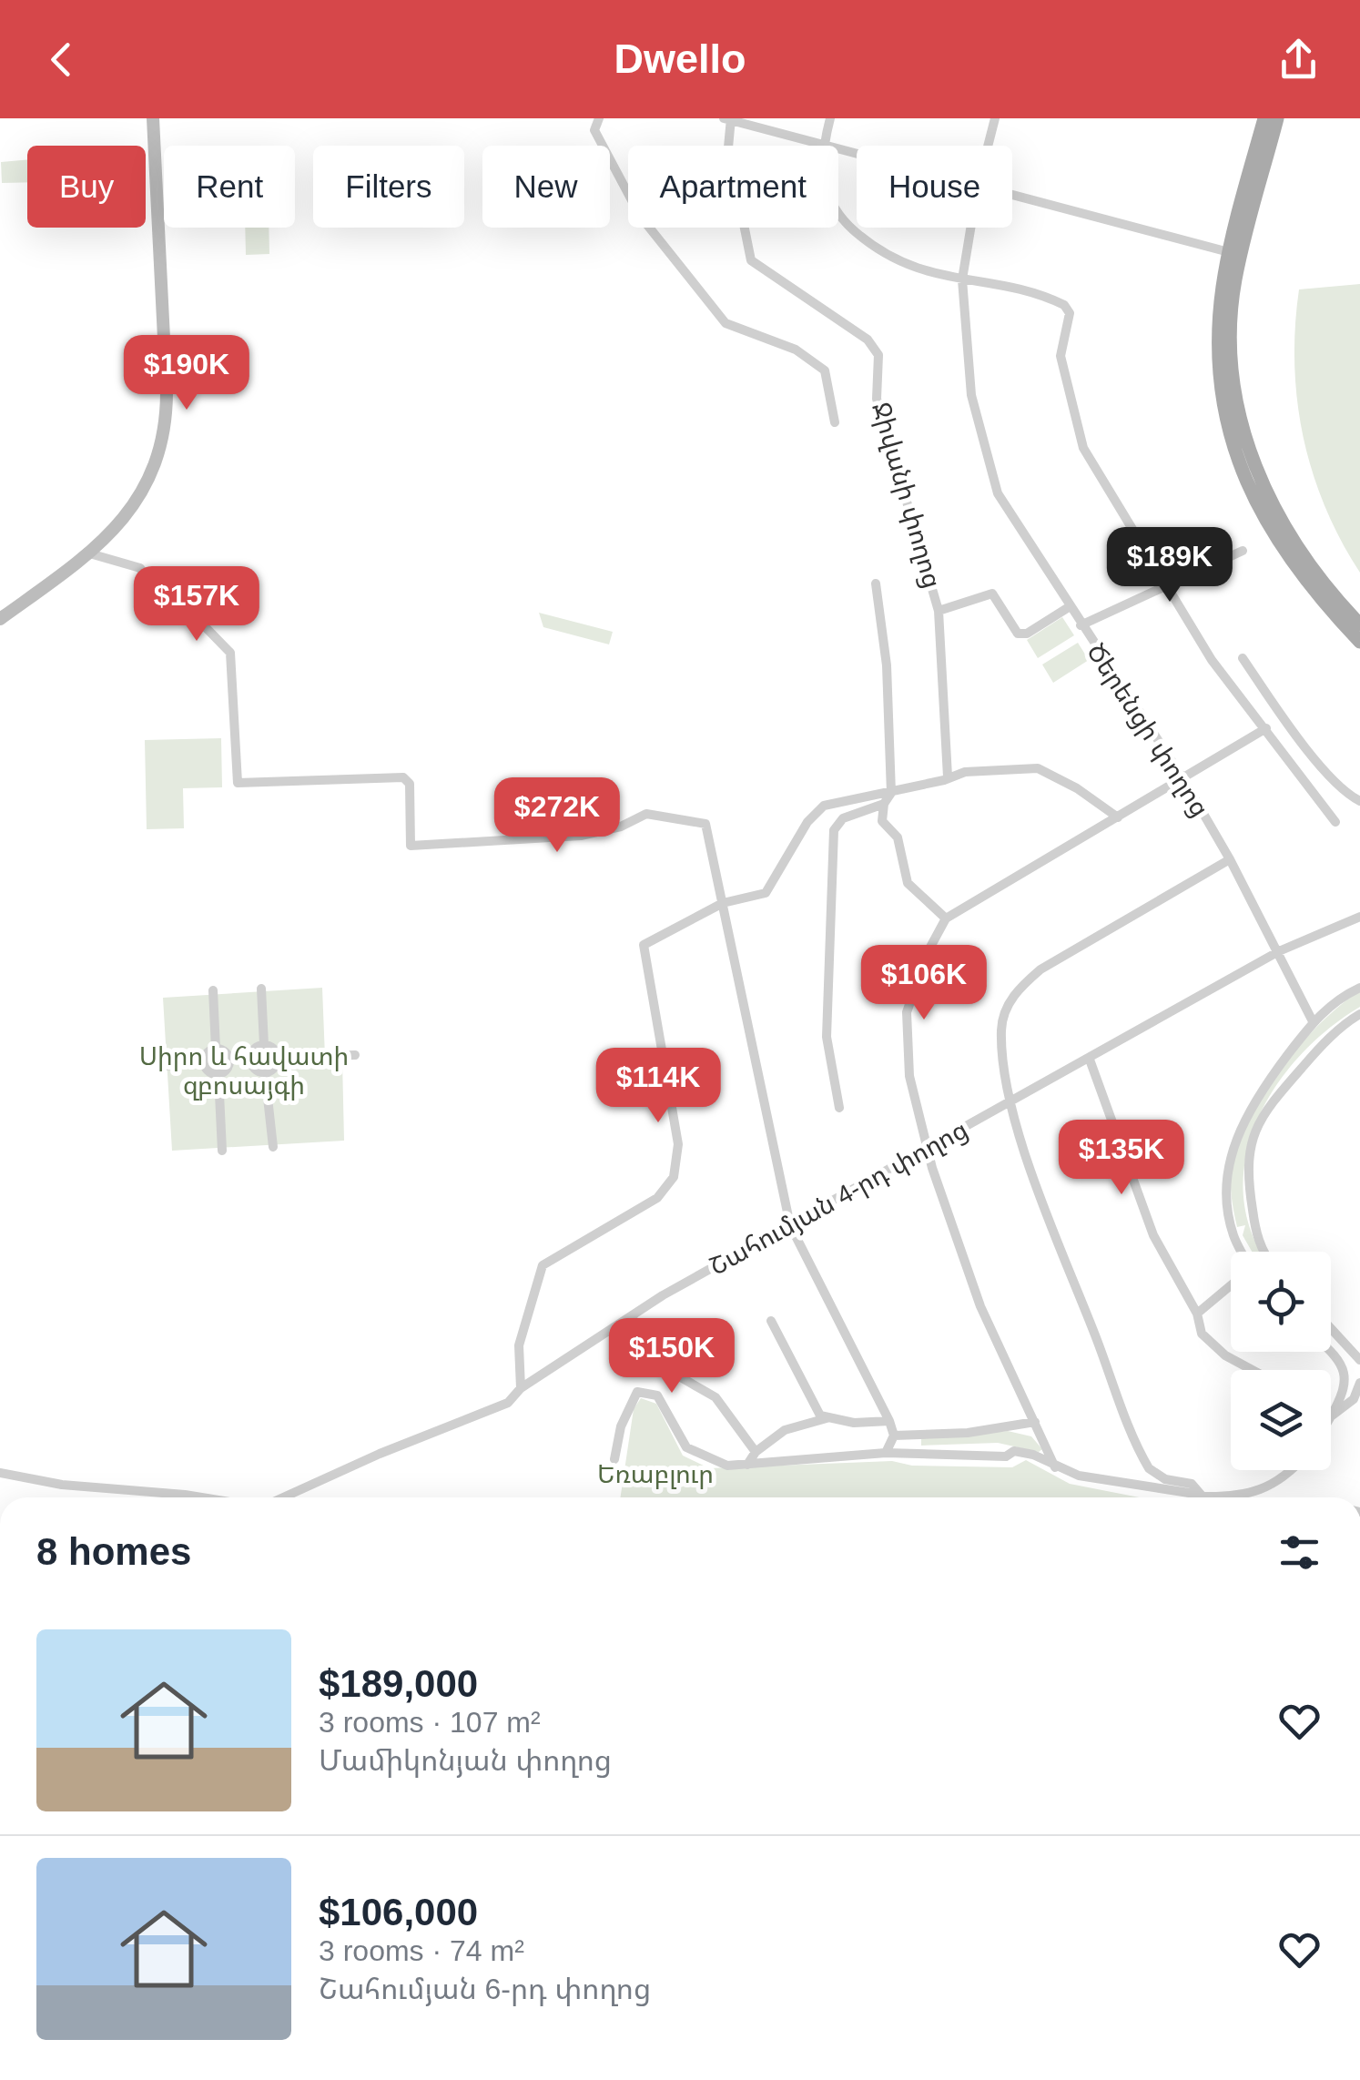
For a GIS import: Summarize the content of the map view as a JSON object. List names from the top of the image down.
{
  "streets": {
    "street": ["Ջիվանի փողոց", "Ծերենցի փողոց", "Շահումյան 4-րդ փողոց"]
  },
  "crossings": [
    ["Ծերենցի փողոց", "Շահումյան 4-րդ փողոց"]
  ],
  "parks": ["Սիրո և հավատի զբոսայգի", "Եռաբլուր"],
  "page": {
    "header": "Dwello",
    "chip": [
      "Buy",
      "Rent",
      "Filters",
      "New",
      "Apartment",
      "House"
    ],
    "price": [
      "$190K",
      "$189K",
      "$157K",
      "$272K",
      "$106K",
      "$114K",
      "$135K",
      "$150K"
    ],
    "heading": "8 homes",
    "list": [
      {
        "name": "$189,000",
        "note": "3 rooms · 107 m² · Մամիկոնյան փողոց"
      },
      {
        "name": "$106,000",
        "note": "3 rooms · 74 m² · Շահումյան 6-րդ փողոց"
      }
    ]
  }
}
